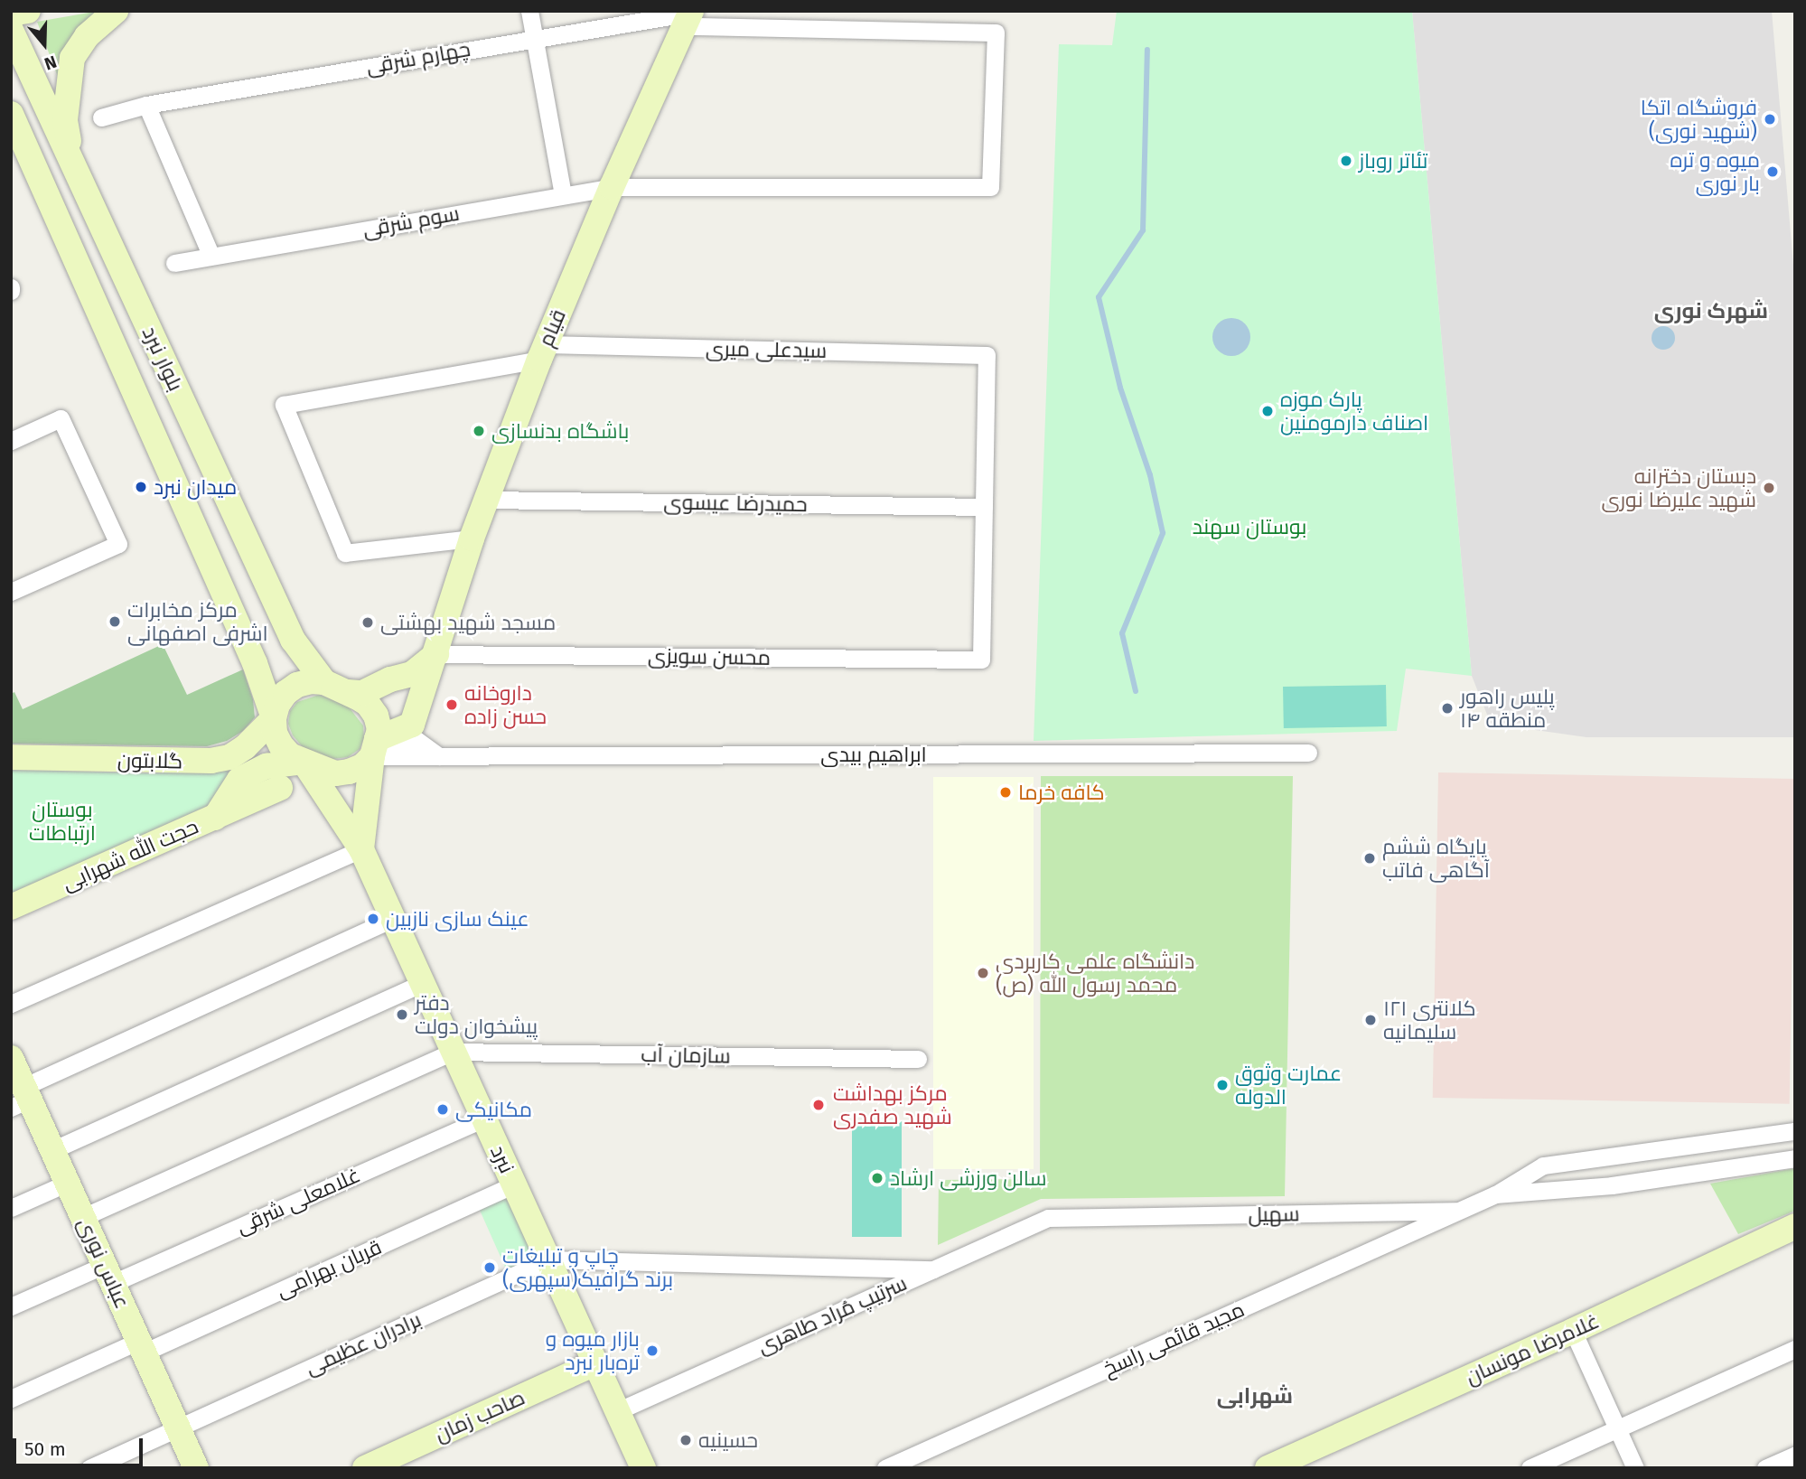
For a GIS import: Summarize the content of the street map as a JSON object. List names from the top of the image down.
{
  "streets": {
    "street": [
      "چهارم شرقی",
      "سوم شرقی",
      "قیام",
      "سیدعلی میری",
      "بلوار نبرد",
      "حمیدرضا عیسوی",
      "محسن سویزی",
      "ابراهیم بیدی",
      "گلابتون",
      "حجت الله شهرابی",
      "سازمان آب",
      "نبرد",
      "غلامعلی شرقی",
      "سهیل",
      "عباس نوری",
      "قربان بهرامی",
      "سرتیپ مُراد طاهری",
      "مجید قائمی راسخ",
      "برادران عظیمی",
      "غلامرضا مونسان",
      "صاحب زمان"
    ]
  },
  "crossings": [
    ["چهارم شرقی", "سوم شرقی"],
    ["چهارم شرقی", "قیام"],
    ["سوم شرقی", "قیام"],
    ["قیام", "سیدعلی میری"],
    ["قیام", "بلوار نبرد"],
    ["قیام", "حمیدرضا عیسوی"],
    ["قیام", "محسن سویزی"],
    ["قیام", "ابراهیم بیدی"],
    ["قیام", "گلابتون"],
    ["قیام", "حجت الله شهرابی"],
    ["قیام", "نبرد"],
    ["سیدعلی میری", "حمیدرضا عیسوی"],
    ["سیدعلی میری", "محسن سویزی"],
    ["بلوار نبرد", "ابراهیم بیدی"],
    ["بلوار نبرد", "گلابتون"],
    ["بلوار نبرد", "حجت الله شهرابی"],
    ["بلوار نبرد", "نبرد"],
    ["حمیدرضا عیسوی", "محسن سویزی"],
    ["ابراهیم بیدی", "گلابتون"],
    ["ابراهیم بیدی", "حجت الله شهرابی"],
    ["ابراهیم بیدی", "نبرد"],
    ["گلابتون", "حجت الله شهرابی"],
    ["گلابتون", "نبرد"],
    ["حجت الله شهرابی", "نبرد"],
    ["سازمان آب", "نبرد"],
    ["نبرد", "غلامعلی شرقی"],
    ["نبرد", "قربان بهرامی"],
    ["نبرد", "سرتیپ مُراد طاهری"],
    ["نبرد", "برادران عظیمی"],
    ["نبرد", "صاحب زمان"],
    ["غلامعلی شرقی", "عباس نوری"],
    ["سهیل", "سرتیپ مُراد طاهری"],
    ["سهیل", "مجید قائمی راسخ"],
    ["عباس نوری", "قربان بهرامی"],
    ["عباس نوری", "برادران عظیمی"]
  ],
  "districts": ["شهرک نوری", "شهرابی"],
  "parks": ["بوستان سهند", "بوستان ارتباطات"],
  "places": [
    "فروشگاه اتکا (شهید نوری)",
    "تئاتر روباز",
    "میوه و تره بار نوری",
    "پارک موزه اصناف دارمومنین",
    "باشگاه بدنسازی",
    "میدان نبرد",
    "دبستان دخترانه شهید علیرضا نوری",
    "مرکز مخابرات اشرفی اصفهانی",
    "مسجد شهید بهشتی",
    "داروخانه حسن زاده",
    "پلیس راهور منطقه ۱۴",
    "کافه خرما",
    "پایگاه ششم آگاهی فاتب",
    "عینک سازی نازبین",
    "دانشگاه علمی کاربردی محمد رسول الله (ص)",
    "دفتر پیشخوان دولت",
    "كلانتری ١٢١ سلیمانیه",
    "عمارت وثوق الدوله",
    "مرکز بهداشت شهید صفدری",
    "مکانیکی",
    "سالن ورزشی ارشاد",
    "چاپ و تبلیغات برند گرافیک(سپهری)",
    "بازار میوه و تره‌بار نبرد",
    "حسینیه"
  ],
  "scale_bar": "50 m",
  "north": "bottom"
}
